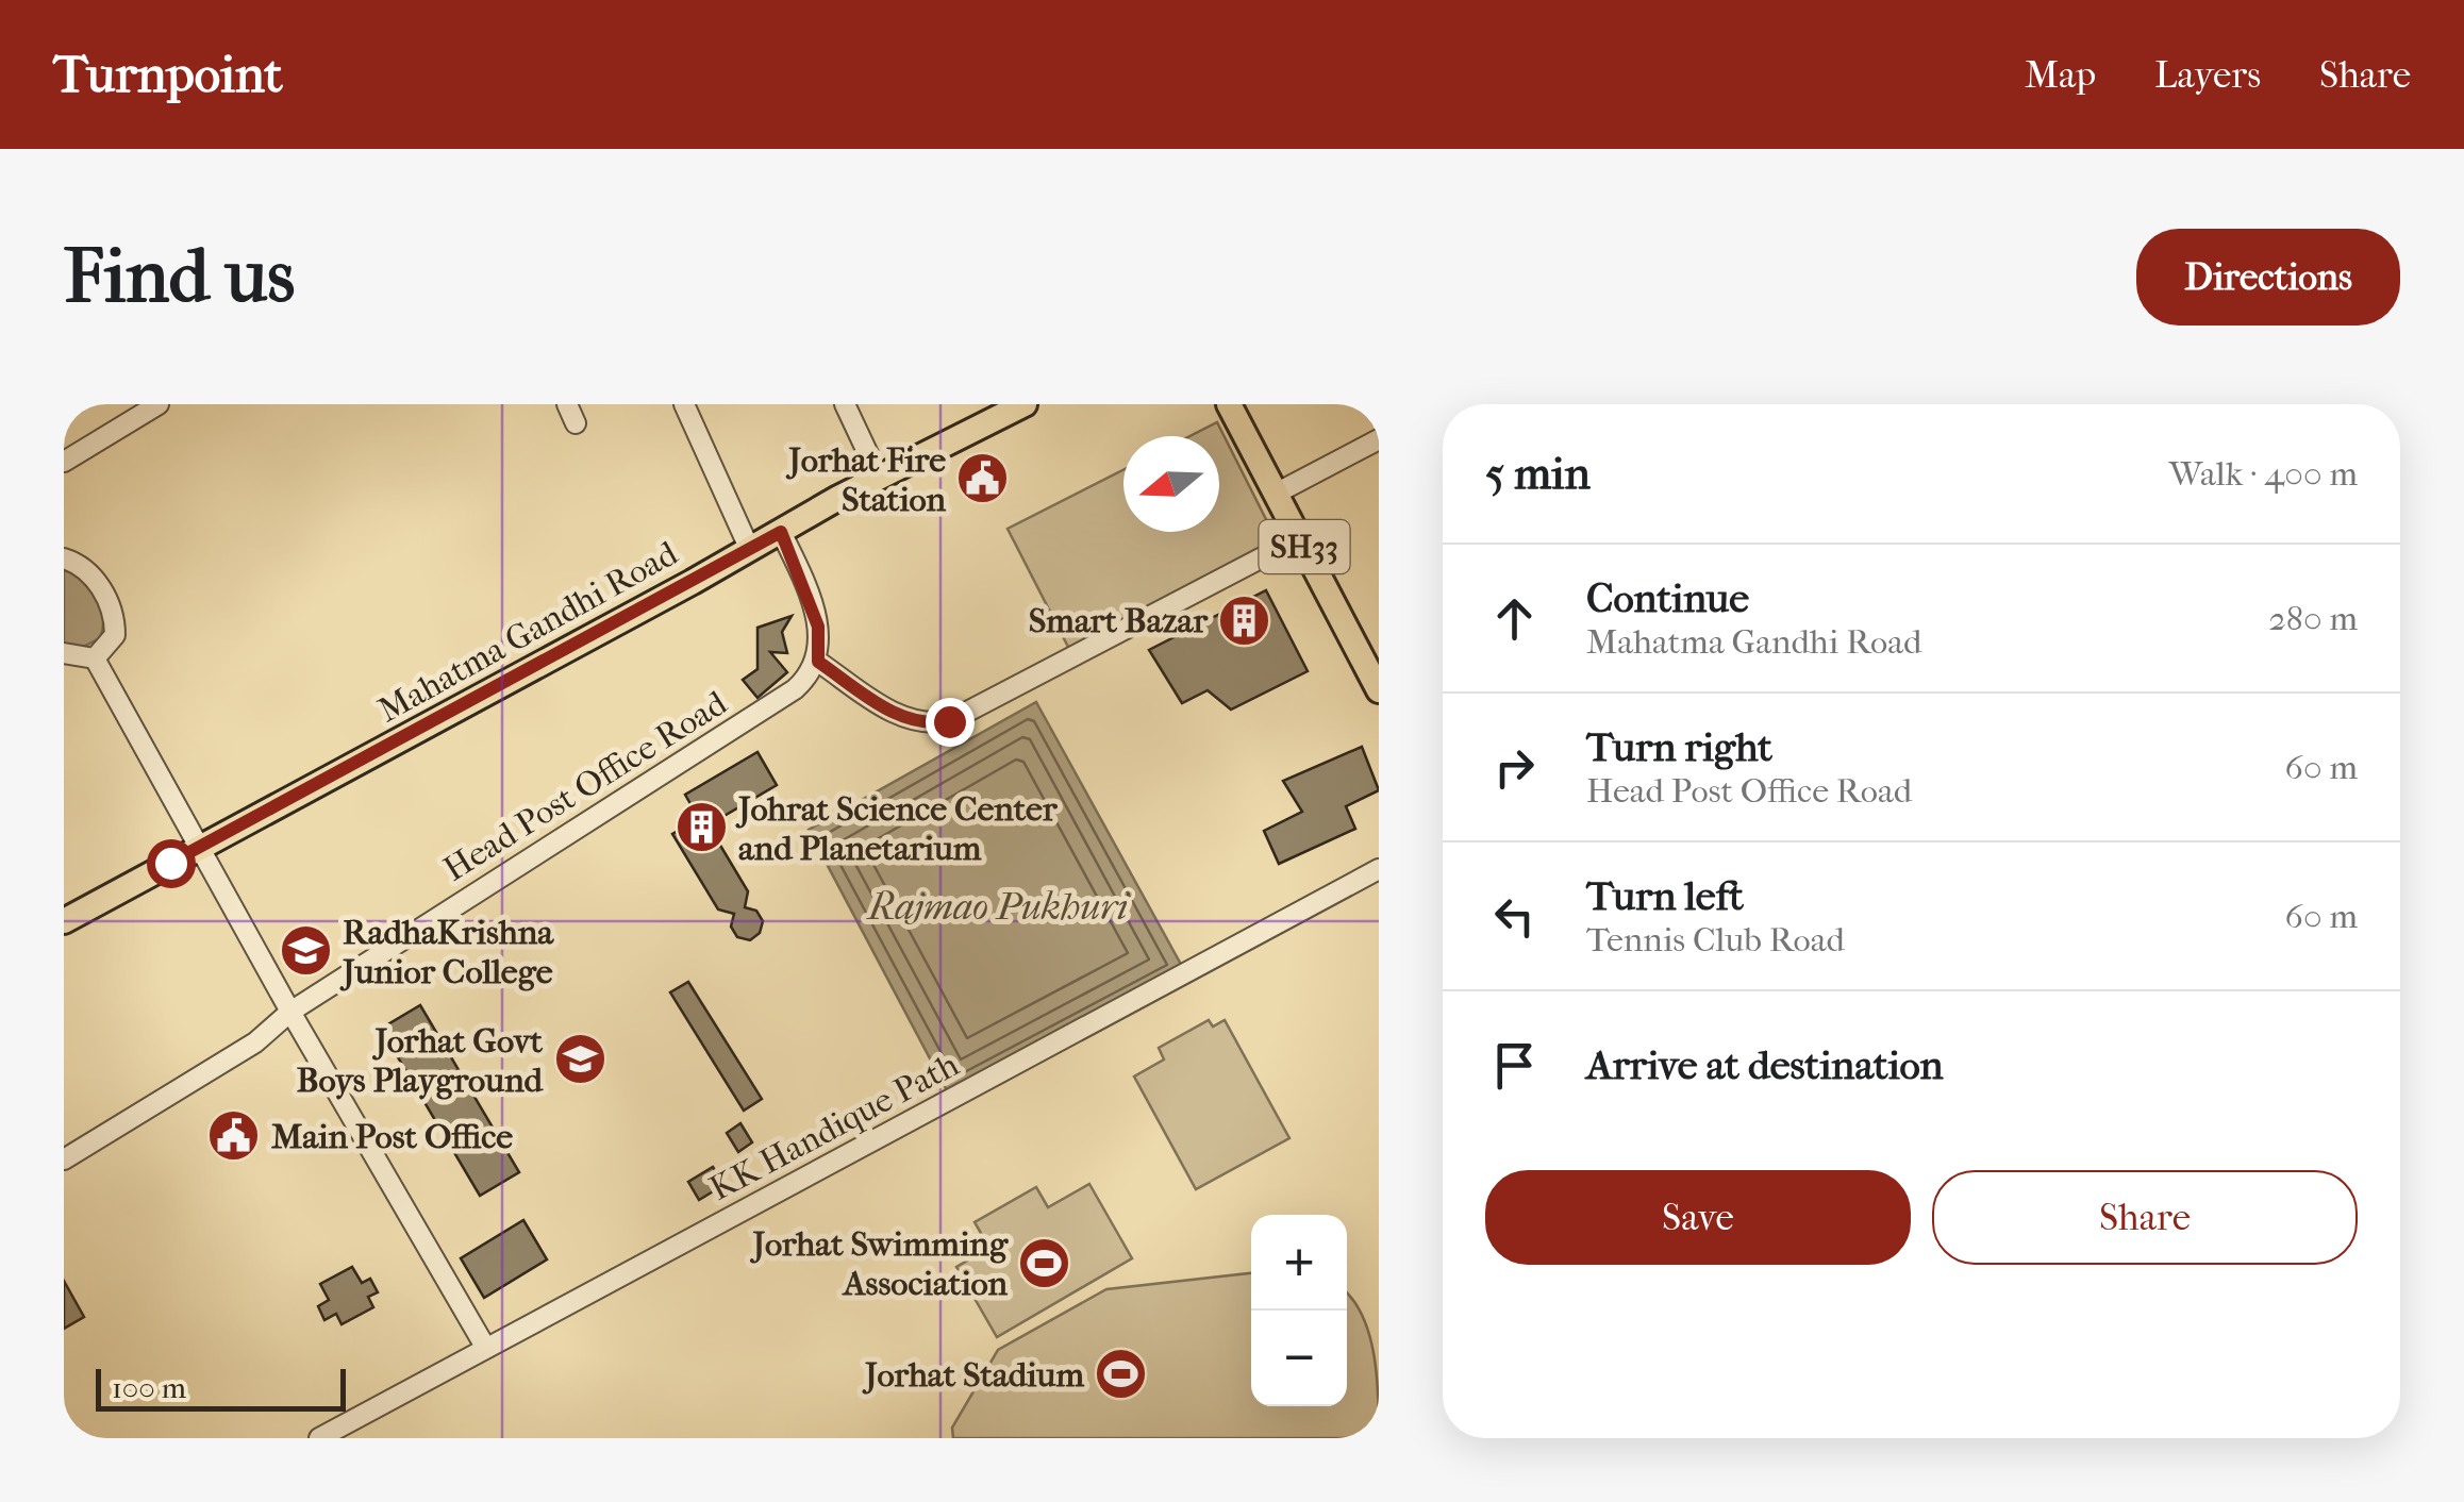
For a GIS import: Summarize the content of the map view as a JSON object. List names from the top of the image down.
{
  "streets": {
    "main road": ["SH33", "Mahatma Gandhi Road"],
    "street": ["Head Post Office Road", "KK Handique Path"]
  },
  "water": ["Rajmao Pukhuri"],
  "places": {
    "public building": ["Jorhat Fire Station", "Main Post Office"],
    "building": ["Smart Bazar", "Johrat Science Center and Planetarium"],
    "school or university": ["RadhaKrishna Junior College", "Jorhat Govt Boys Playground"],
    "sports": ["Jorhat Swimming Association", "Jorhat Stadium"]
  },
  "scale_bar": "100 m",
  "north": "left",
  "page": {
    "header": "Turnpoint",
    "nav": ["Map", "Layers", "Share"],
    "buttons": [
      "Directions",
      ["Save", "Share"]
    ],
    "title": "Find us",
    "heading": ["5 min", "Walk · 400 m"],
    "list": [
      ["Continue", "Mahatma Gandhi Road", "280 m"],
      ["Turn right", "Head Post Office Road", "60 m"],
      ["Turn left", "Tennis Club Road", "60 m"],
      "Arrive at destination"
    ],
    "map_buttons": ["+", "−"],
    "scale": "100 m"
  }
}
